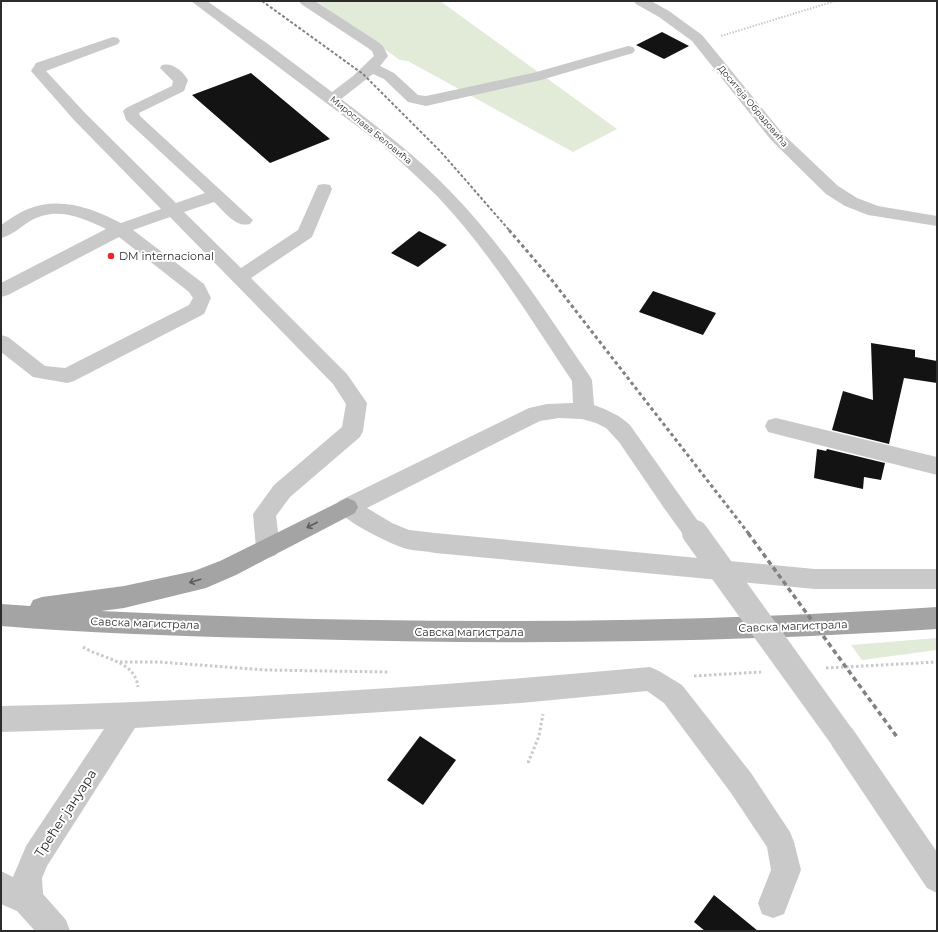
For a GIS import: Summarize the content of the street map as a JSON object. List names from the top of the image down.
{
  "streets": {
    "main road": ["Савска магистрала"],
    "street": ["Доситеја Обрадовића", "Мирослава Беловића", "Трећег јануара"]
  },
  "places": ["DM internacional"]
}
